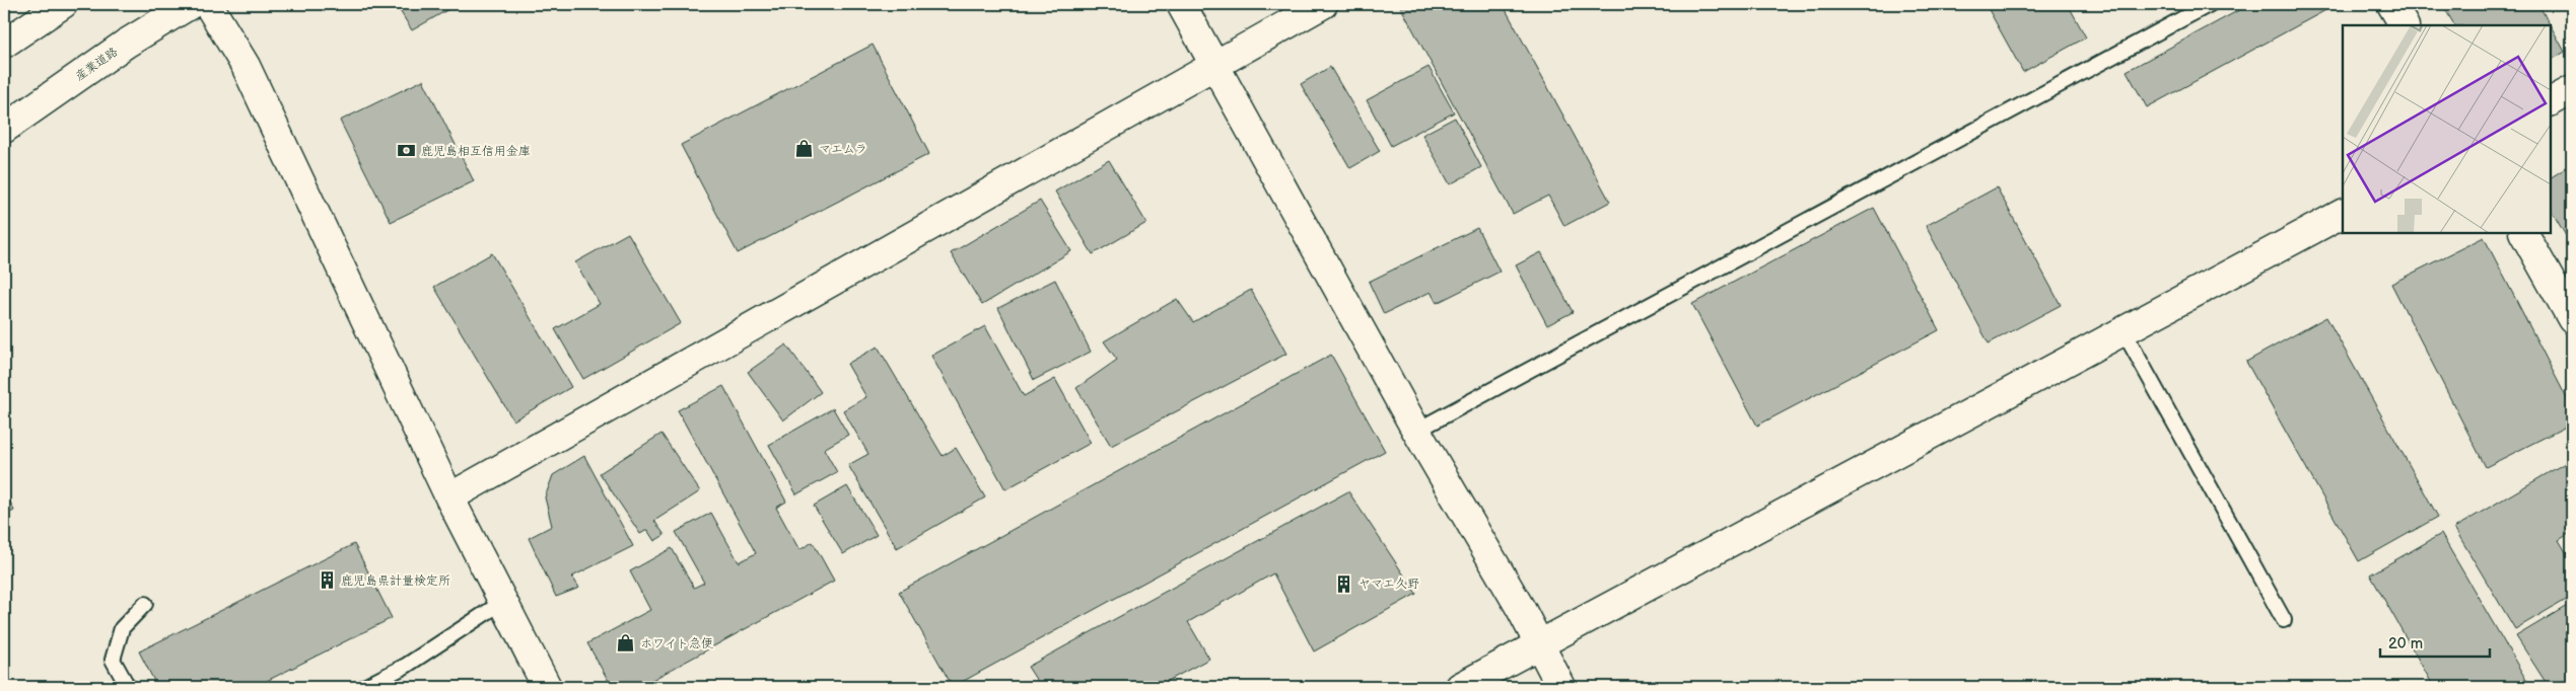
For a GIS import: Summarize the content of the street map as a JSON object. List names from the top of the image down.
{
  "streets": {
    "street": ["産業道路"]
  },
  "places": {
    "shop": ["マエムラ", "ホワイト急便"],
    "bank": ["鹿児島相互信用金庫"],
    "building": ["鹿児島県計量検定所", "ヤマエ久野"]
  },
  "scale_bar": "20 m"
}
